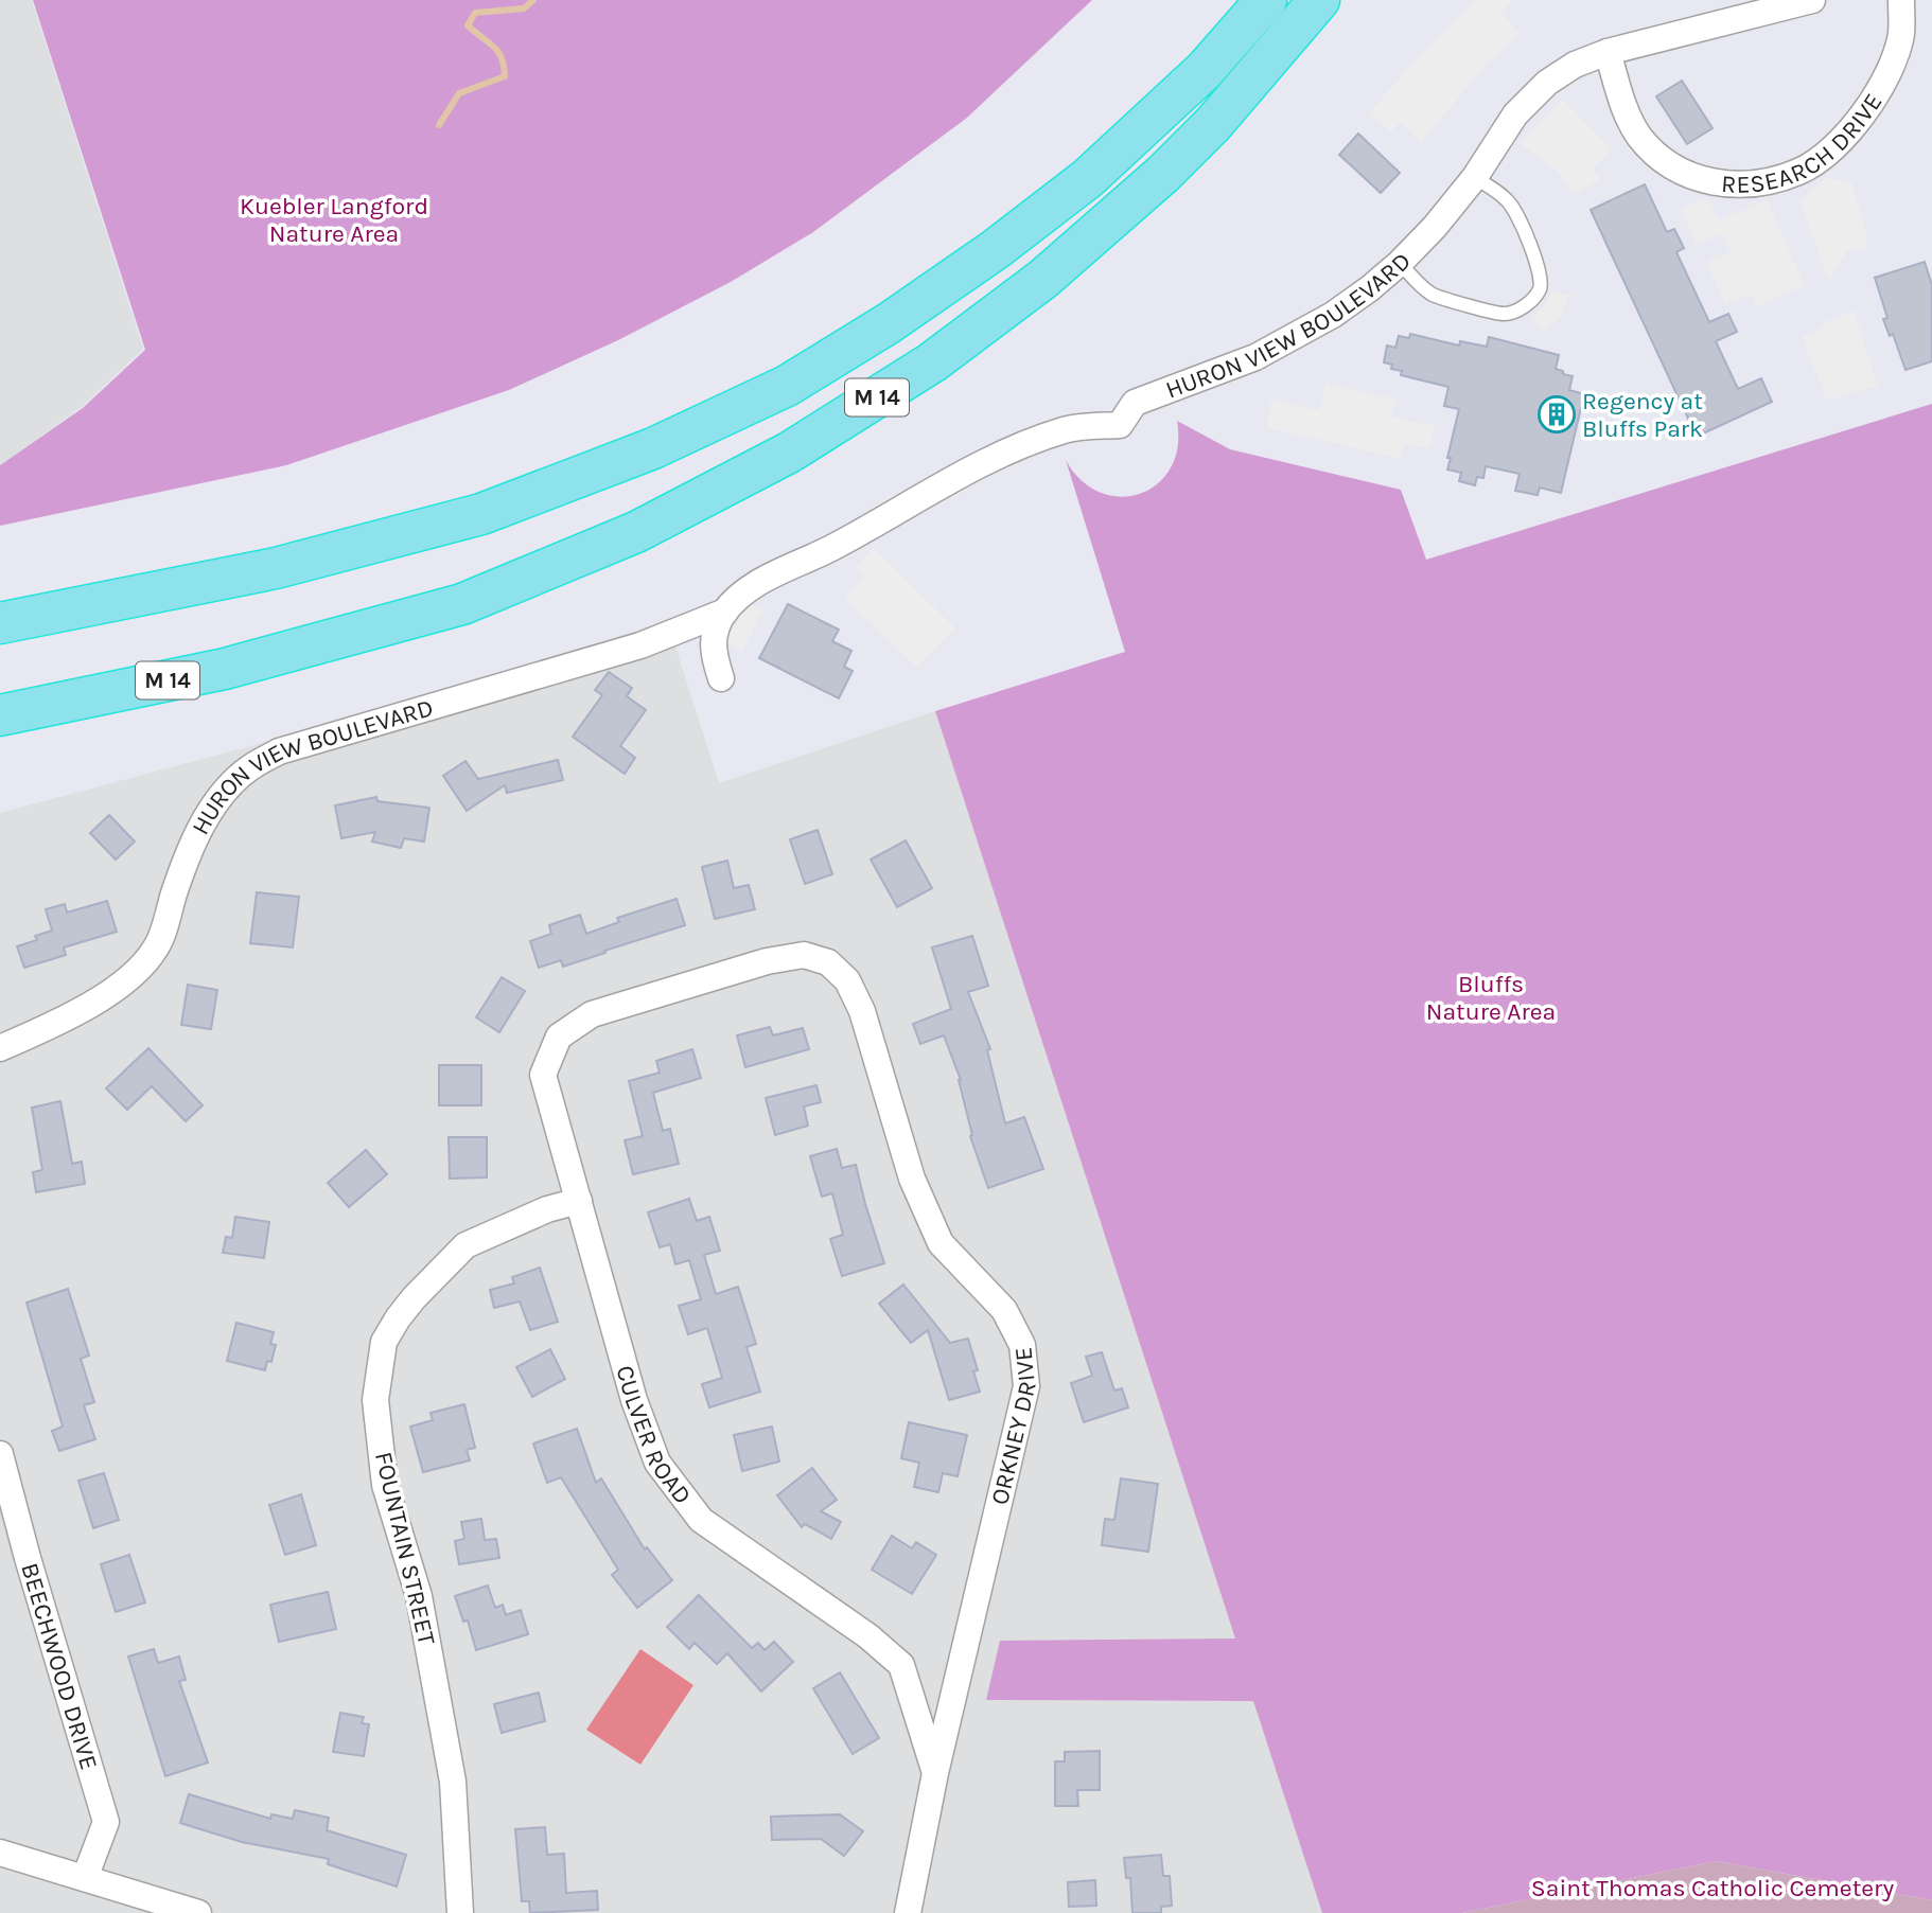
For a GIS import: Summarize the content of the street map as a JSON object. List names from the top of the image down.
{
  "streets": {
    "highway": ["M 14"],
    "street": [
      "RESEARCH DRIVE",
      "HURON VIEW BOULEVARD",
      "ORKNEY DRIVE",
      "CULVER ROAD",
      "FOUNTAIN STREET",
      "BEECHWOOD DRIVE"
    ]
  },
  "crossings": [
    ["RESEARCH DRIVE", "HURON VIEW BOULEVARD"],
    ["ORKNEY DRIVE", "CULVER ROAD"],
    ["CULVER ROAD", "FOUNTAIN STREET"]
  ],
  "parks": ["Kuebler Langford Nature Area", "Bluffs Nature Area", "Saint Thomas Catholic Cemetery"],
  "places": {
    "building": ["Regency at Bluffs Park"]
  }
}
